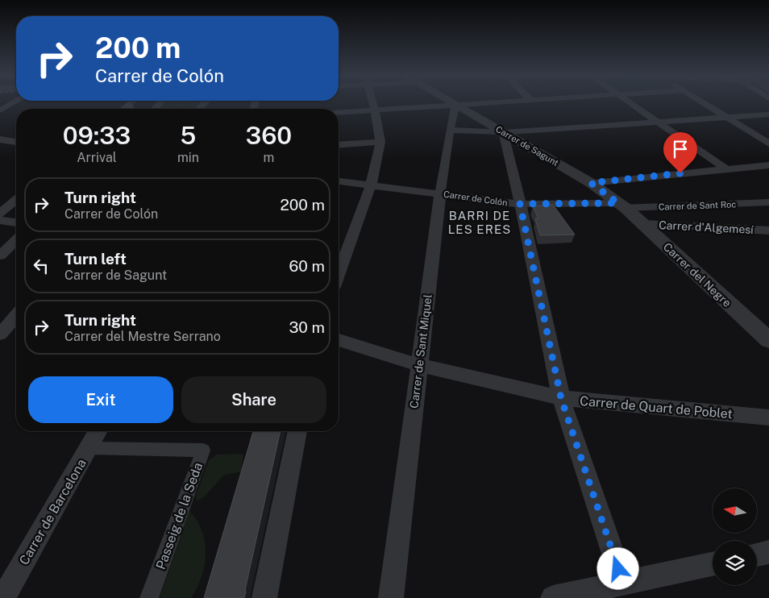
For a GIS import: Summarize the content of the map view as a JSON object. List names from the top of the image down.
{
  "streets": {
    "street": [
      "Carrer de Sagunt",
      "Carrer de Colón",
      "Carrer de Sant Roc",
      "Carrer d'Algemesí",
      "Carrer del Negre",
      "Carrer de Sant Miquel",
      "Carrer de Quart de Poblet",
      "Carrer de Barcelona",
      "Passeig de la Seda"
    ]
  },
  "crossings": [
    ["Carrer de Sagunt", "Carrer de Colón"],
    ["Carrer de Sagunt", "Carrer de Sant Roc"],
    ["Carrer de Sagunt", "Carrer del Negre"],
    ["Carrer de Sagunt", "Carrer de Sant Miquel"],
    ["Carrer de Colón", "Carrer de Sant Roc"],
    ["Carrer de Colón", "Carrer del Negre"],
    ["Carrer de Colón", "Carrer de Sant Miquel"],
    ["Carrer de Sant Roc", "Carrer del Negre"],
    ["Carrer d'Algemesí", "Carrer del Negre"],
    ["Carrer de Sant Miquel", "Carrer de Quart de Poblet"],
    ["Carrer de Barcelona", "Passeig de la Seda"]
  ],
  "districts": ["BARRI DE LES ERES"],
  "north": "left",
  "page": {
    "turn": ["200 m", "Carrer de Colón"],
    "eta": [
      "09:33",
      "Arrival",
      "5",
      "min",
      "360",
      "m"
    ],
    "list": [
      {
        "name": "Turn right",
        "note": "Carrer de Colón",
        "value": "200 m"
      },
      {
        "name": "Turn left",
        "note": "Carrer de Sagunt",
        "value": "60 m"
      },
      {
        "name": "Turn right",
        "note": "Carrer del Mestre Serrano",
        "value": "30 m"
      }
    ],
    "buttons": ["Exit", "Share"]
  }
}
